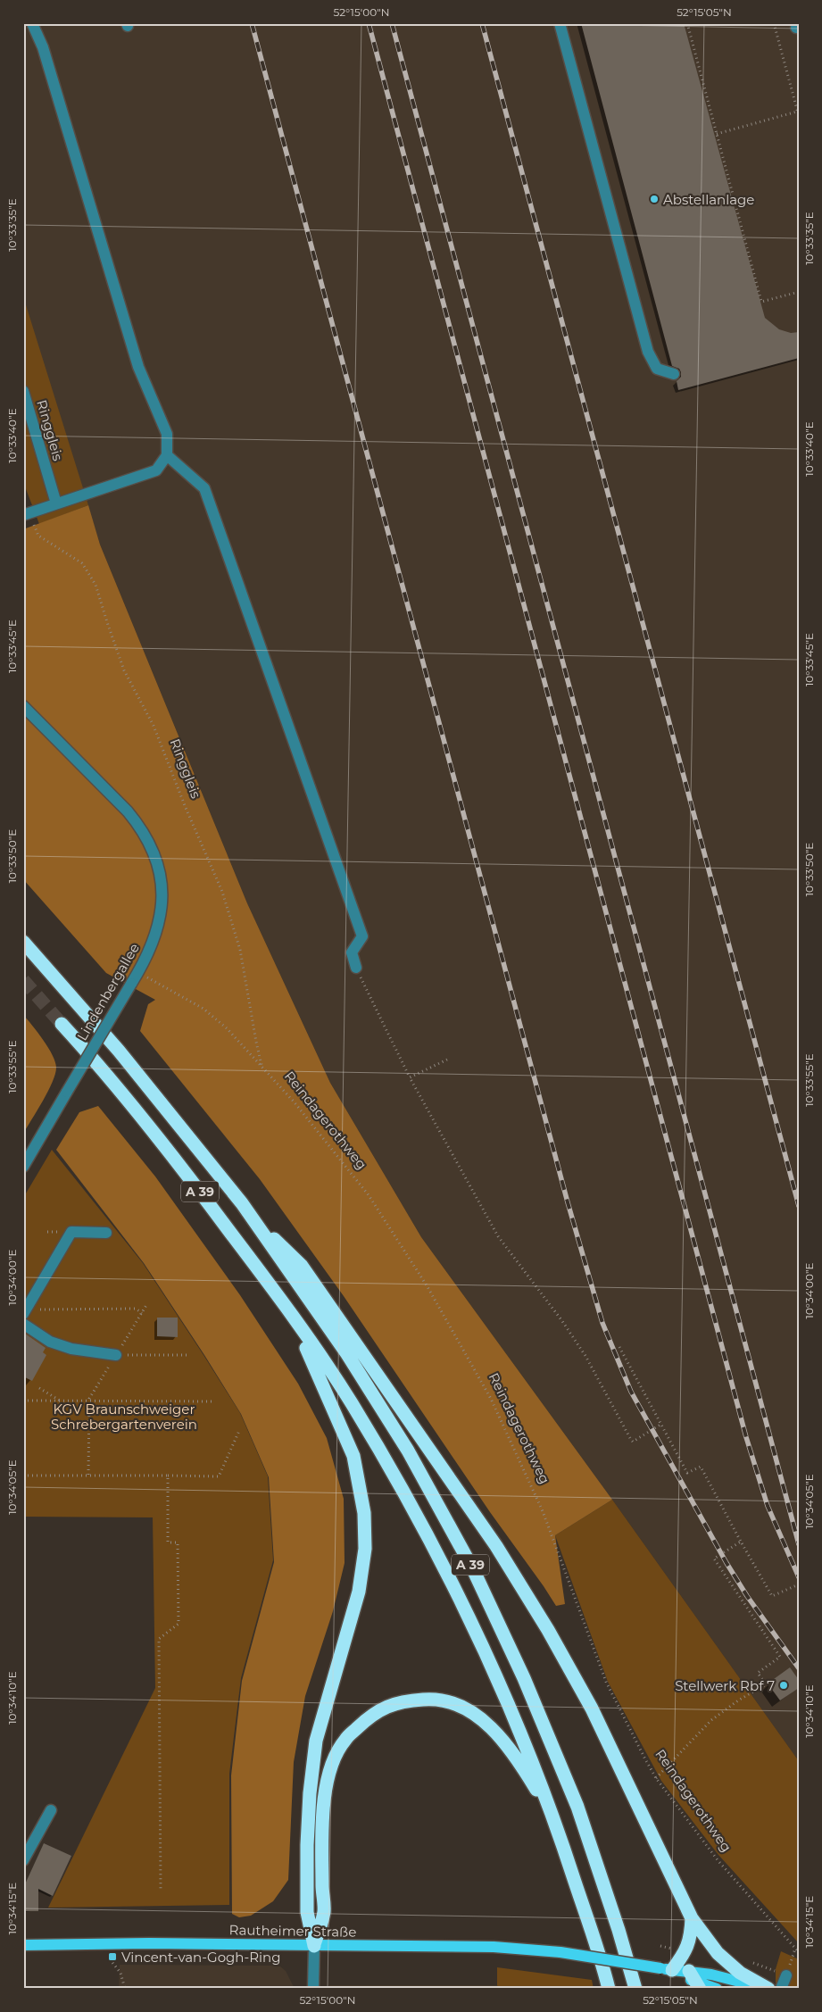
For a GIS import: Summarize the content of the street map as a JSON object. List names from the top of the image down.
{
  "streets": {
    "highway": ["A 39"],
    "main road": ["Rautheimer Straße"],
    "street": ["Ringgleis", "Lindenbergallee"],
    "path": ["Reindagerothweg"]
  },
  "crossings": [
    ["Ringgleis", "Reindagerothweg"],
    ["Lindenbergallee", "Reindagerothweg"]
  ],
  "parks": ["KGV Braunschweiger Schrebergartenverein"],
  "places": {
    "other": ["Abstellanlage", "Stellwerk Rbf 7"],
    "transit": ["Vincent-van-Gogh-Ring"]
  },
  "coordinates": [
    "52°15'00\"N",
    "52°15'05\"N",
    "10°33'35\"E",
    "10°33'40\"E",
    "10°33'45\"E",
    "10°33'50\"E",
    "10°33'55\"E",
    "10°34'00\"E",
    "10°34'05\"E",
    "10°34'10\"E",
    "10°34'15\"E"
  ]
}
